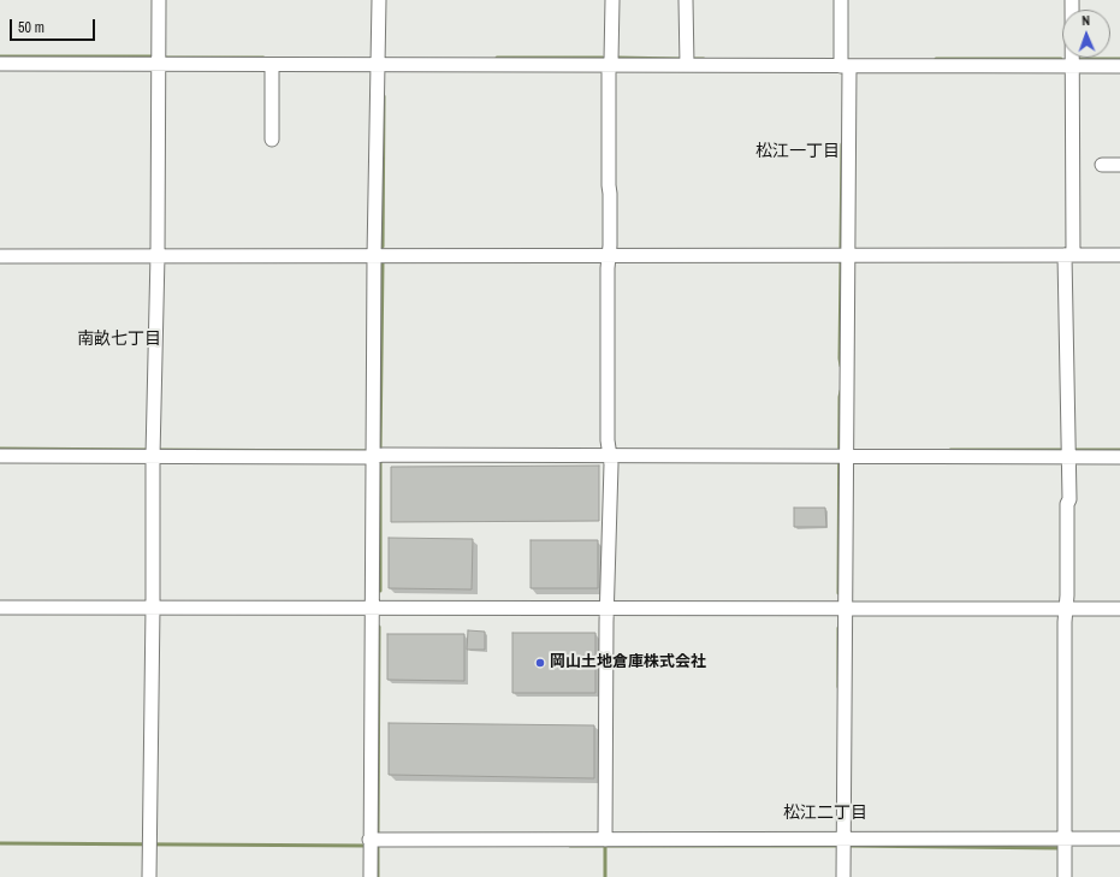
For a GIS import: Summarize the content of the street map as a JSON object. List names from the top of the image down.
{
  "districts": ["松江一丁目", "南畝七丁目", "松江二丁目"],
  "places": ["岡山土地倉庫株式会社"],
  "scale_bar": "50 m",
  "north": "top"
}
